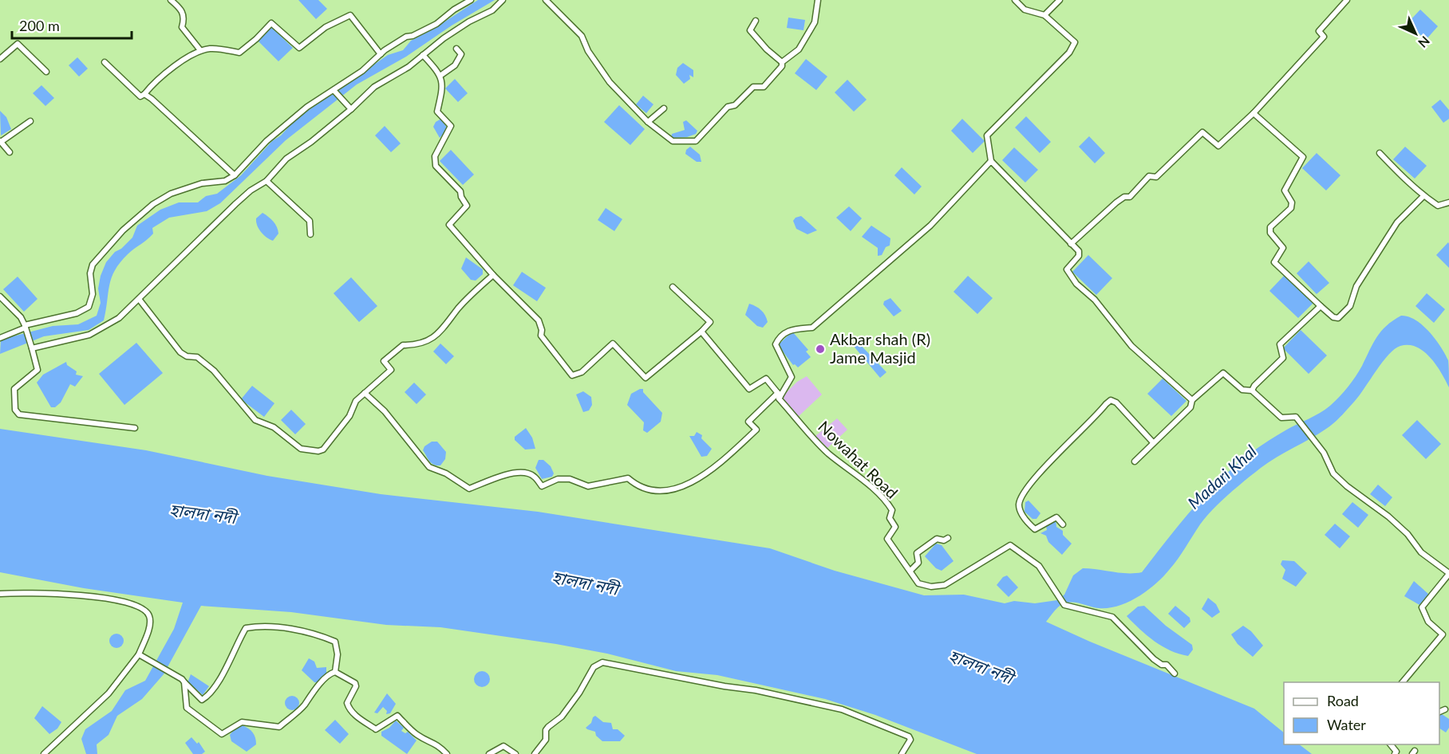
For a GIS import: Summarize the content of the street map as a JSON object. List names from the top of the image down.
{
  "streets": {
    "street": ["Nowahat Road"]
  },
  "water": ["Madari Khal", "হালদা নদী"],
  "places": ["Akbar shah (R) Jame Masjid"],
  "legend": ["Road", "Water"],
  "scale_bar": "200 m",
  "north": "bottom right"
}
